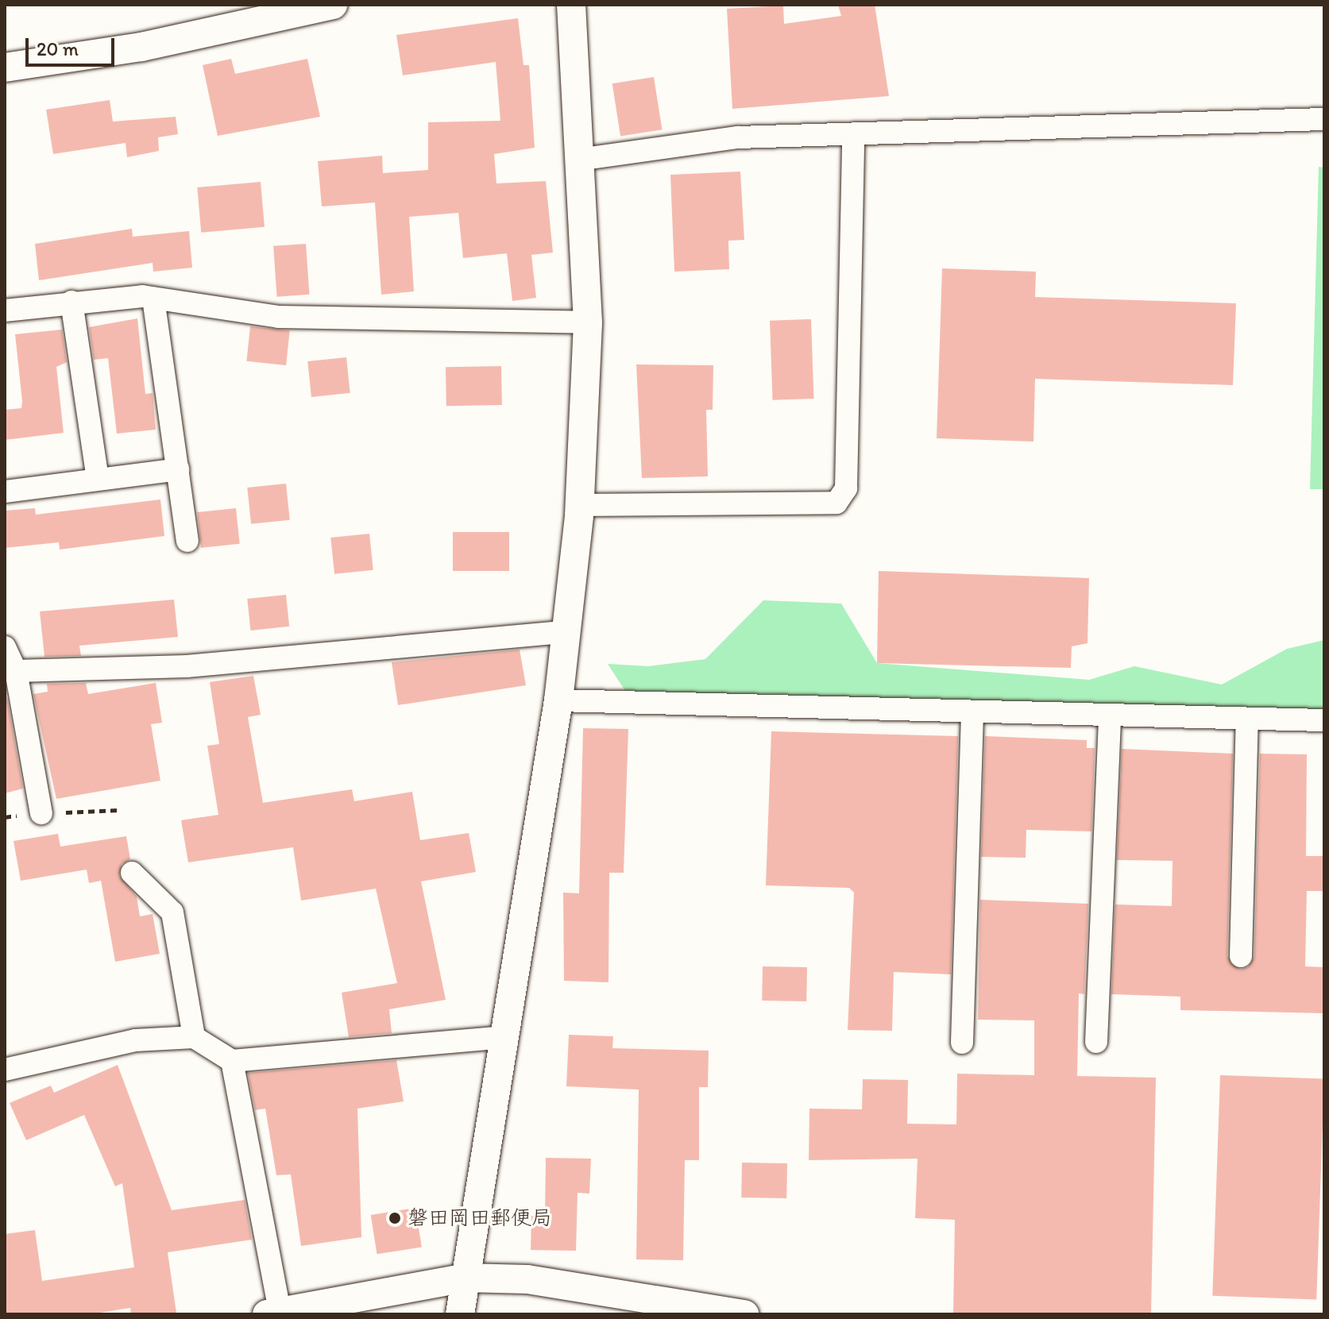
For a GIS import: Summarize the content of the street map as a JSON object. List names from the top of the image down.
{
  "places": ["磐田岡田郵便局"],
  "scale_bar": "20 m"
}
